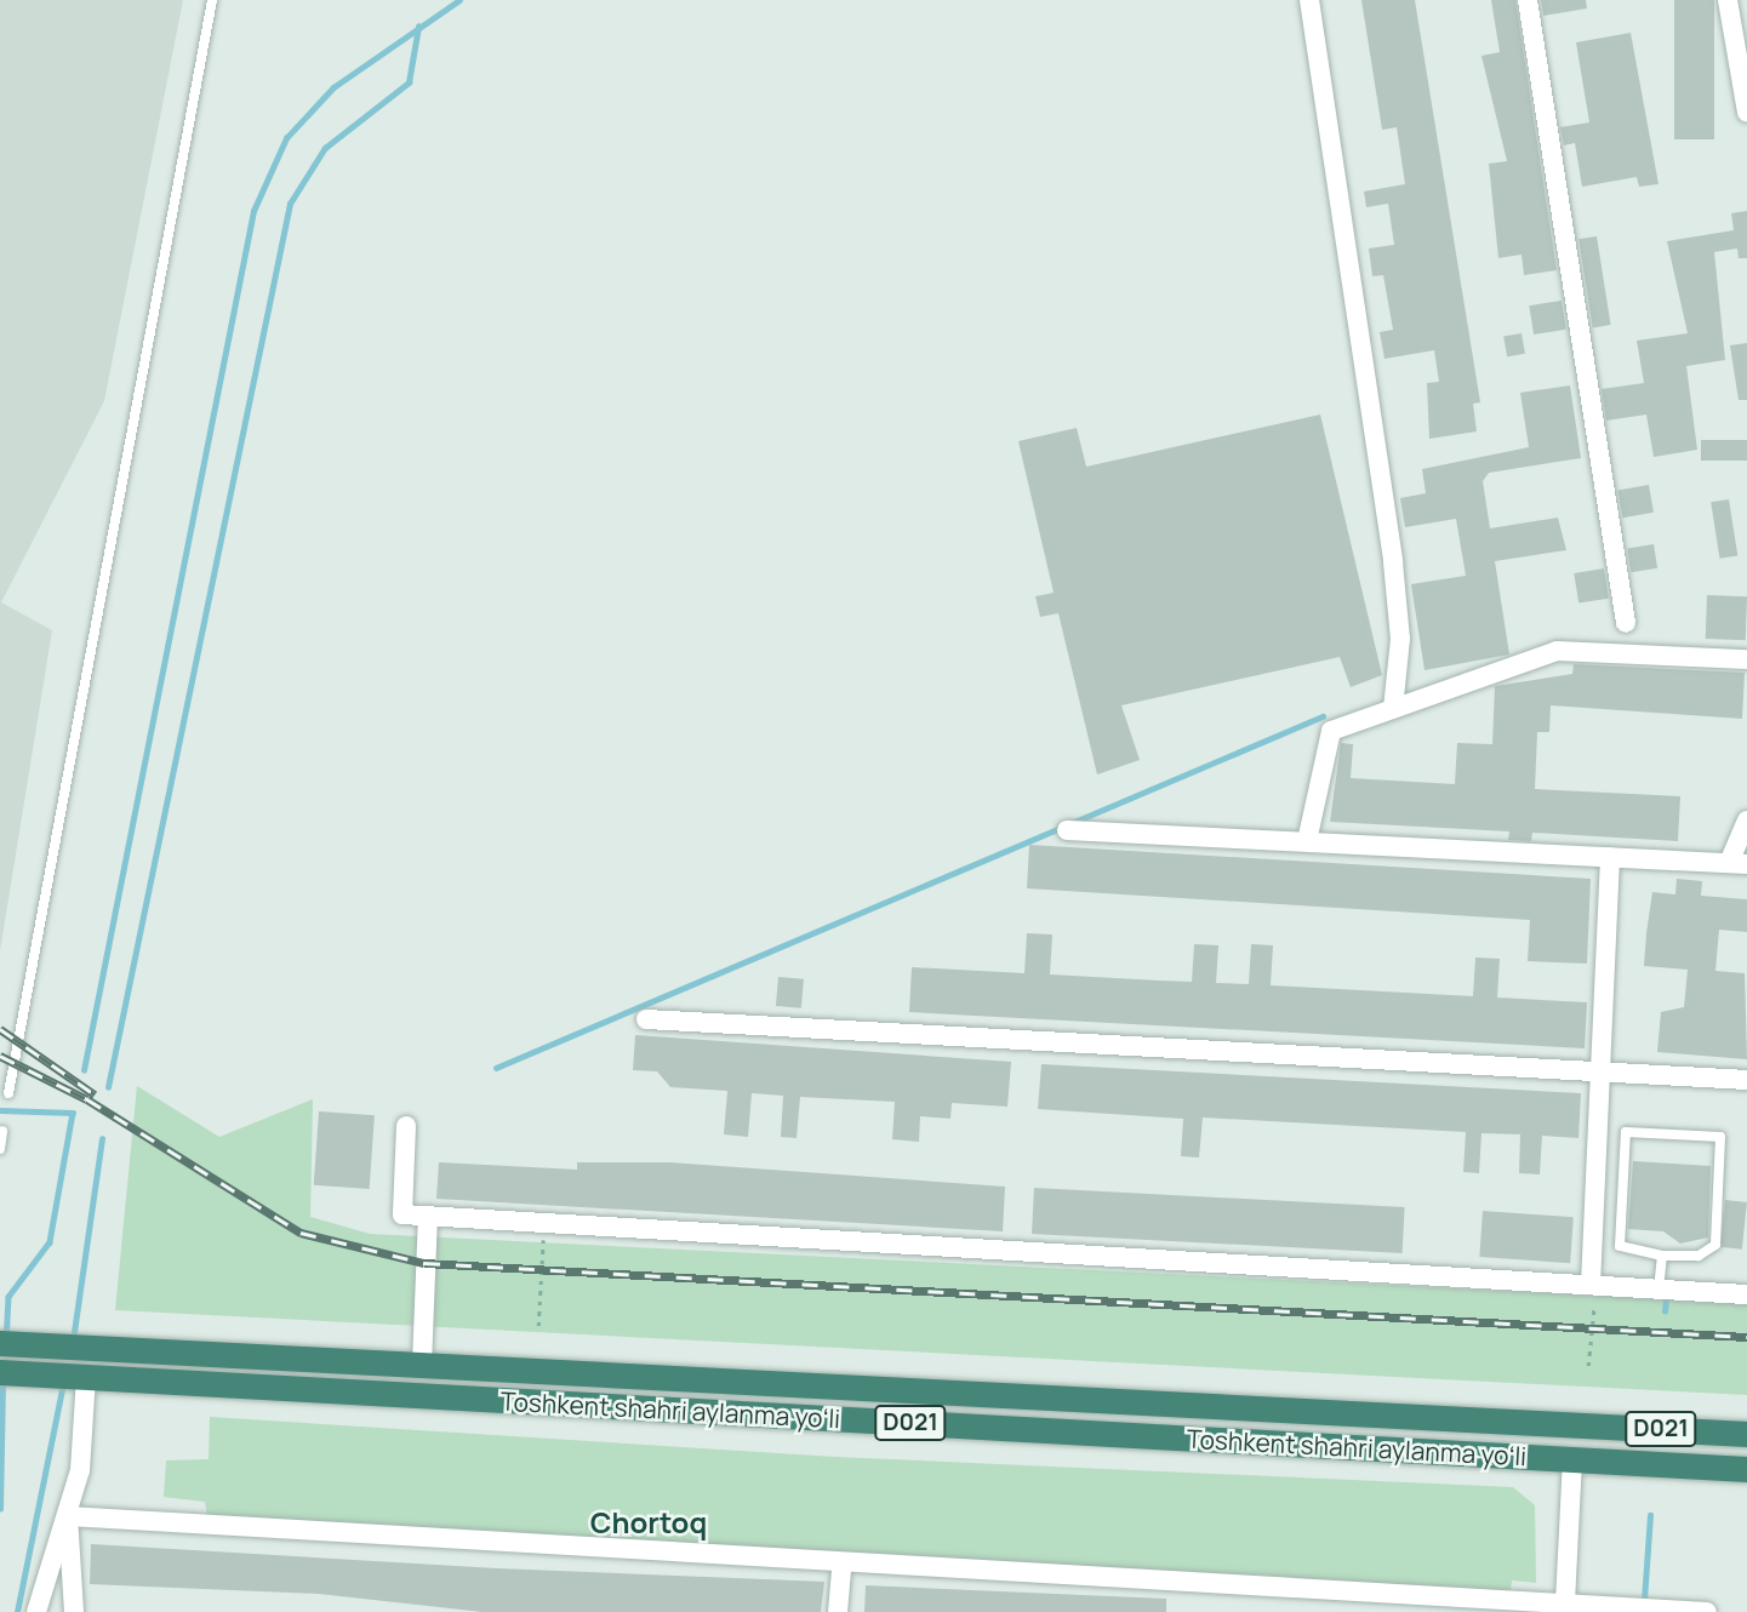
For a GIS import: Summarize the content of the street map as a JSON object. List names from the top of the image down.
{
  "streets": {
    "highway": ["Toshkent shahri aylanma yoʻli", "D021"]
  },
  "districts": ["Chortoq"]
}
